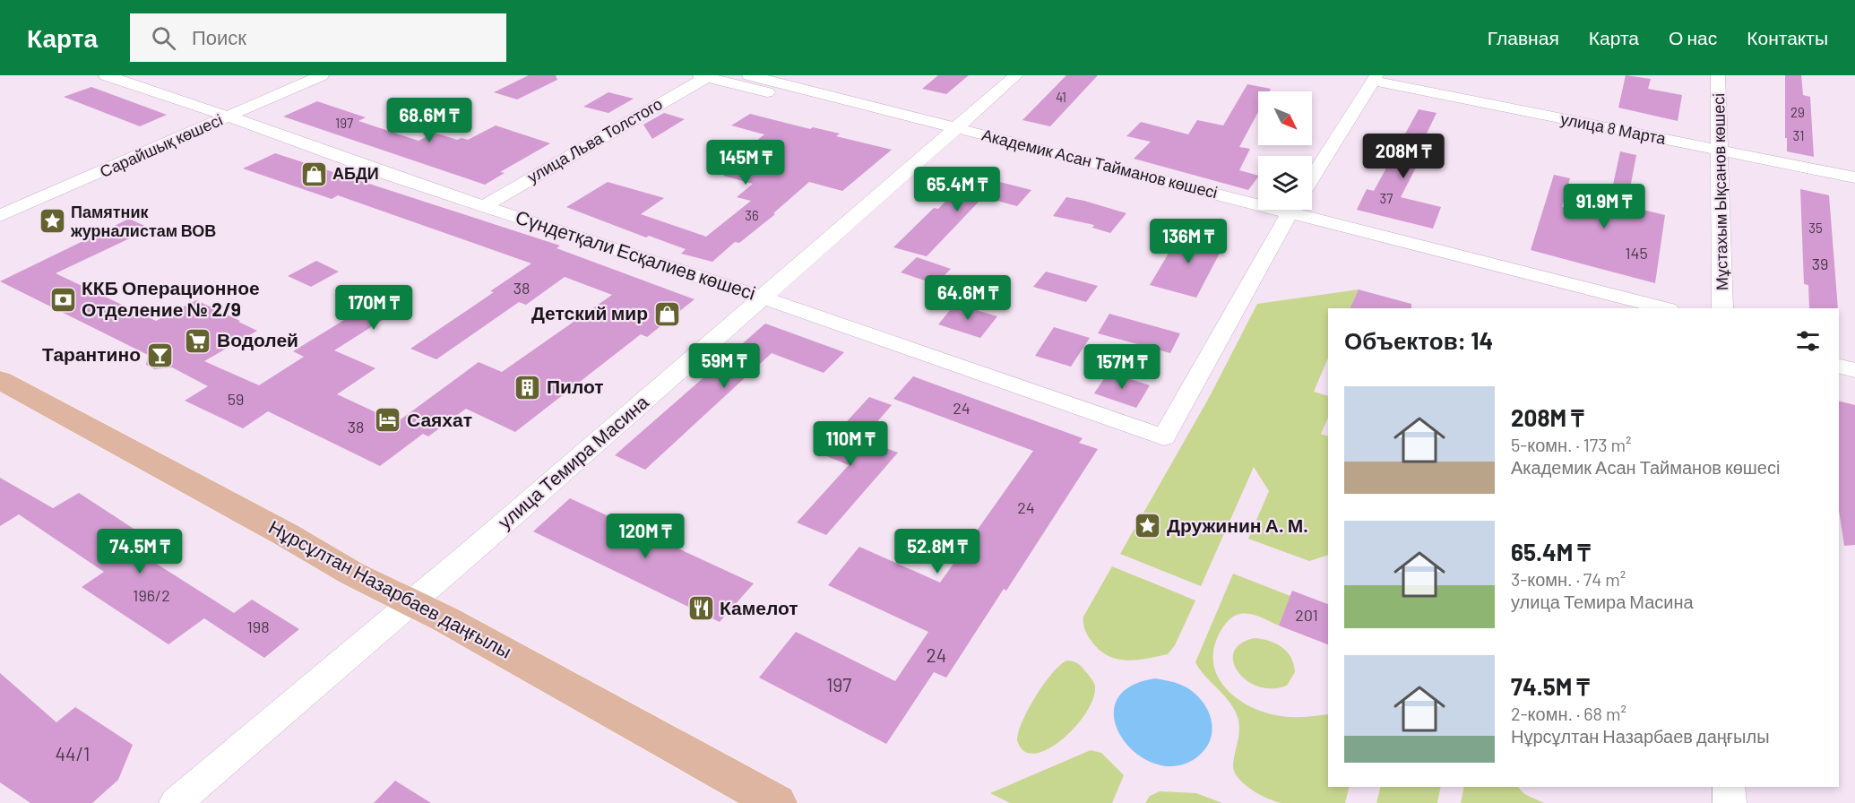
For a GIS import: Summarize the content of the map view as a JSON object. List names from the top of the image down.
{
  "streets": {
    "main road": ["Нұрсұлтан Назарбаев даңғылы"],
    "street": [
      "улица 8 Марта",
      "улица Льва Толстого",
      "Сарайшық көшесі",
      "Академик Асан Тайманов көшесі",
      "Мұстахым Ықсанов көшесі",
      "Сүндетқали Есқалиев көшесі",
      "улица Темира Масина"
    ]
  },
  "crossings": [
    ["улица 8 Марта", "Мұстахым Ықсанов көшесі"],
    ["улица Льва Толстого", "Академик Асан Тайманов көшесі"],
    ["улица Льва Толстого", "Сүндетқали Есқалиев көшесі"],
    ["Сарайшық көшесі", "Сүндетқали Есқалиев көшесі"],
    ["Академик Асан Тайманов көшесі", "Сүндетқали Есқалиев көшесі"],
    ["Академик Асан Тайманов көшесі", "улица Темира Масина"],
    ["Сүндетқали Есқалиев көшесі", "улица Темира Масина"],
    ["улица Темира Масина", "Нұрсұлтан Назарбаев даңғылы"]
  ],
  "places": {
    "shop": ["АБДИ", "Детский мир"],
    "place": ["Памятник журналистам ВОВ", "Дружинин А. М."],
    "bank": ["ККБ Операционное Отделение № 2/9"],
    "supermarket": ["Водолей"],
    "bar": ["Тарантино"],
    "building": ["Пилот"],
    "hotel": ["Саяхат"],
    "restaurant": ["Камелот"]
  },
  "house_numbers": [
    "41",
    "29",
    "197",
    "31",
    "37",
    "36",
    "35",
    "145",
    "39",
    "38",
    "59",
    "24",
    "38",
    "24",
    "196/2",
    "201",
    "198",
    "24",
    "197",
    "44/1"
  ],
  "north": "bottom right",
  "page": {
    "header": "Карта",
    "search": "Поиск",
    "nav": [
      "Главная",
      "Карта",
      "О нас",
      "Контакты"
    ],
    "price": [
      "68.6M ₸",
      "208M ₸",
      "145M ₸",
      "65.4M ₸",
      "91.9M ₸",
      "136M ₸",
      "64.6M ₸",
      "170M ₸",
      "59M ₸",
      "157M ₸",
      "110M ₸",
      "120M ₸",
      "74.5M ₸",
      "52.8M ₸"
    ],
    "heading": "Объектов: 14",
    "list": [
      {
        "name": "208M ₸",
        "note": "5-комн. · 173 m² · Академик Асан Тайманов көшесі"
      },
      {
        "name": "65.4M ₸",
        "note": "3-комн. · 74 m² · улица Темира Масина"
      },
      {
        "name": "74.5M ₸",
        "note": "2-комн. · 68 m² · Нұрсұлтан Назарбаев даңғылы"
      }
    ]
  }
}
